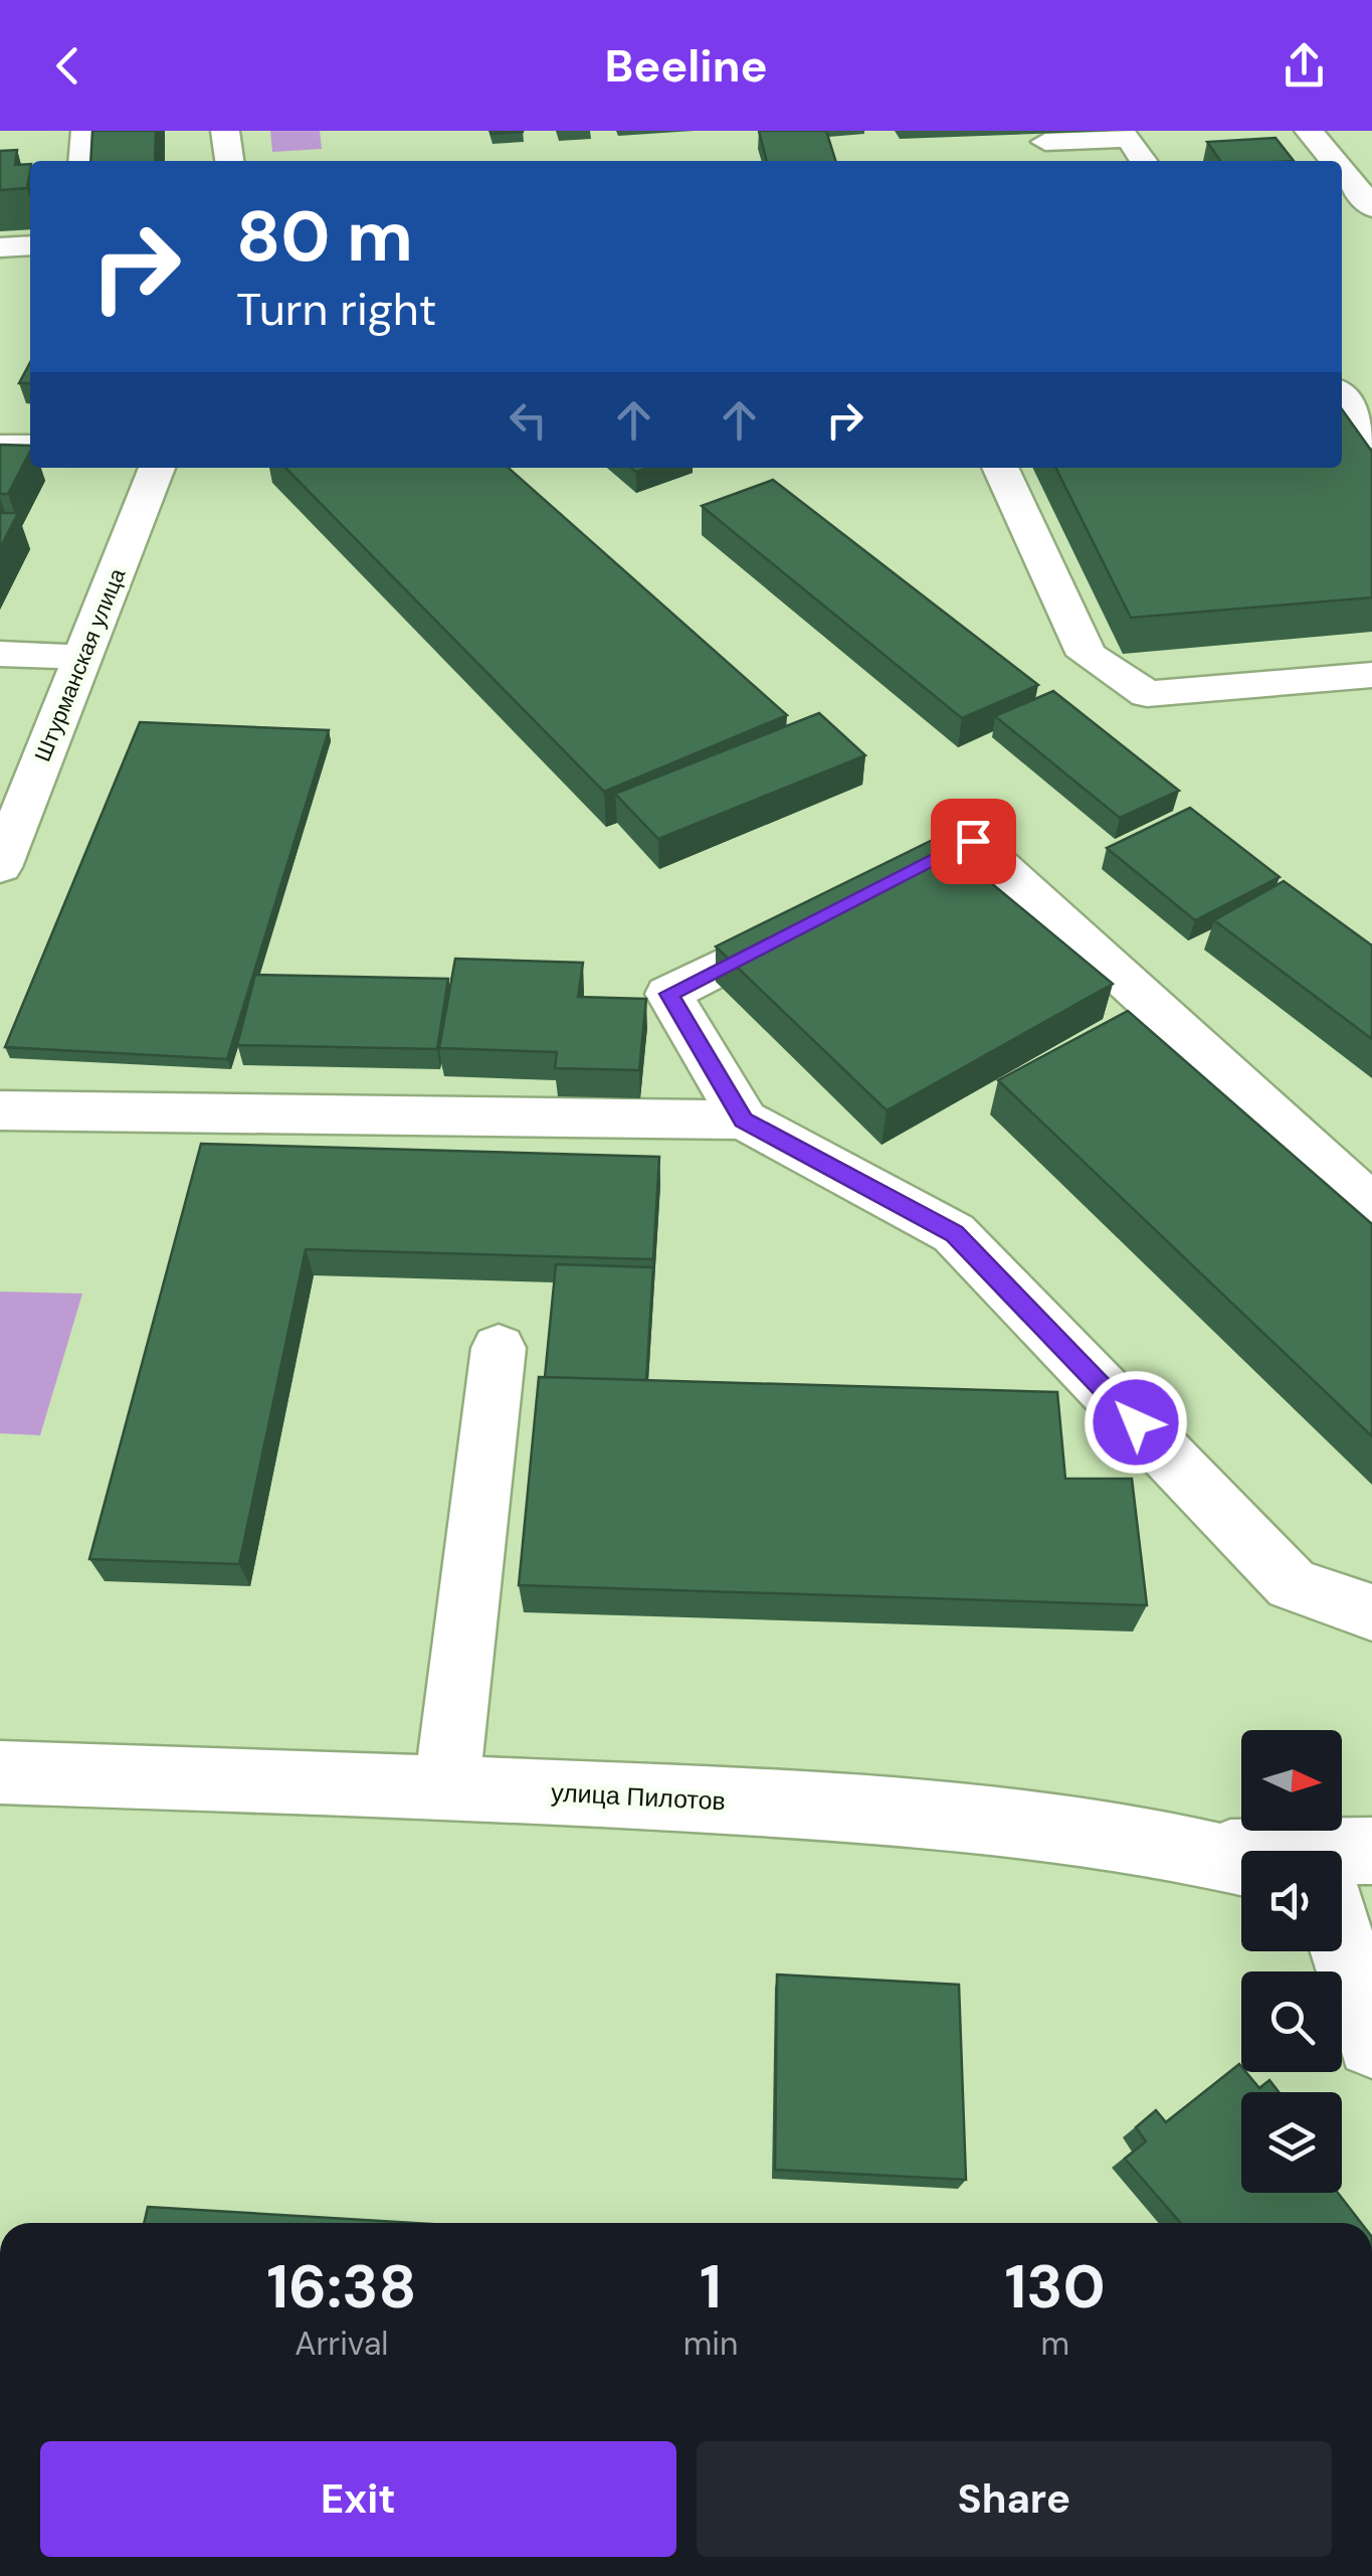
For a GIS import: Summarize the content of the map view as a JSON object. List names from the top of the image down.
{
  "streets": {
    "street": ["Штурманская улица", "улица Пилотов"]
  },
  "north": "right",
  "page": {
    "header": "Beeline",
    "turn": ["80 m", "Turn right"],
    "eta": [
      "16:38",
      "Arrival",
      "1",
      "min",
      "130",
      "m"
    ],
    "buttons": ["Exit", "Share"]
  }
}
